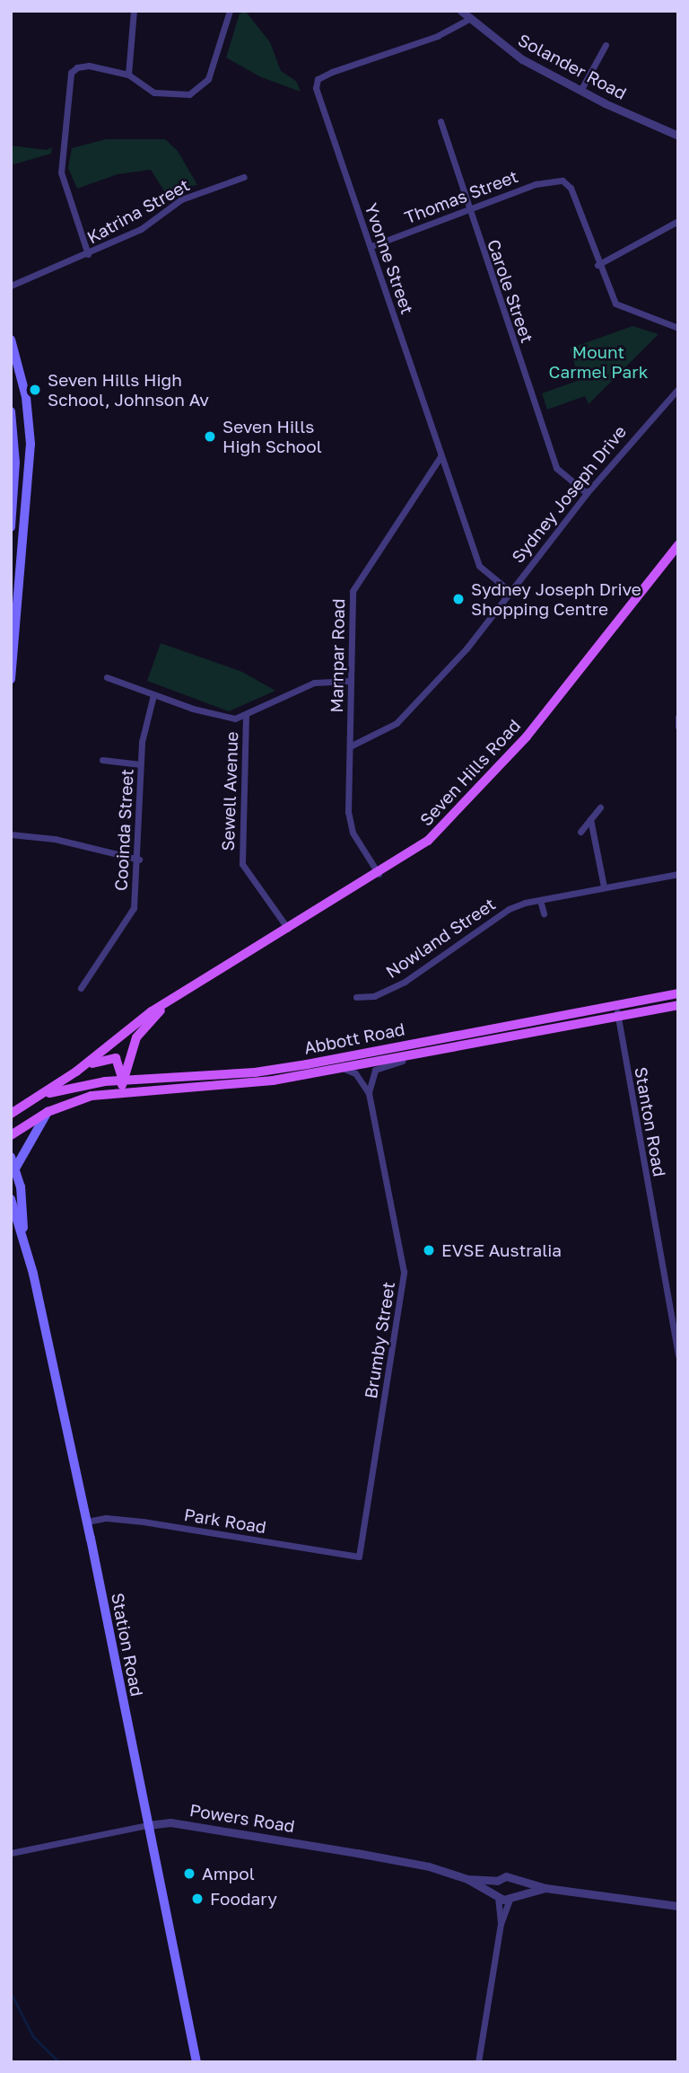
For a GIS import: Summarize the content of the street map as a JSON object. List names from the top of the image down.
{
  "streets": {
    "main road": ["Seven Hills Road", "Abbott Road", "Station Road"],
    "street": [
      "Solander Road",
      "Thomas Street",
      "Katrina Street",
      "Yvonne Street",
      "Carole Street",
      "Sydney Joseph Drive",
      "Marnpar Road",
      "Sewell Avenue",
      "Cooinda Street",
      "Nowland Street",
      "Stanton Road",
      "Brumby Street",
      "Park Road",
      "Powers Road"
    ]
  },
  "crossings": [
    ["Solander Road", "Yvonne Street"],
    ["Thomas Street", "Yvonne Street"],
    ["Thomas Street", "Carole Street"],
    ["Yvonne Street", "Sydney Joseph Drive"],
    ["Yvonne Street", "Marnpar Road"],
    ["Carole Street", "Sydney Joseph Drive"],
    ["Sydney Joseph Drive", "Marnpar Road"],
    ["Marnpar Road", "Seven Hills Road"],
    ["Seven Hills Road", "Sewell Avenue"],
    ["Seven Hills Road", "Abbott Road"],
    ["Abbott Road", "Stanton Road"],
    ["Brumby Street", "Park Road"],
    ["Park Road", "Station Road"],
    ["Station Road", "Powers Road"]
  ],
  "parks": ["Mount Carmel Park"],
  "places": [
    "Seven Hills High School, Johnson Av",
    "Seven Hills High School",
    "Sydney Joseph Drive Shopping Centre",
    "EVSE Australia",
    "Ampol",
    "Foodary"
  ]
}
